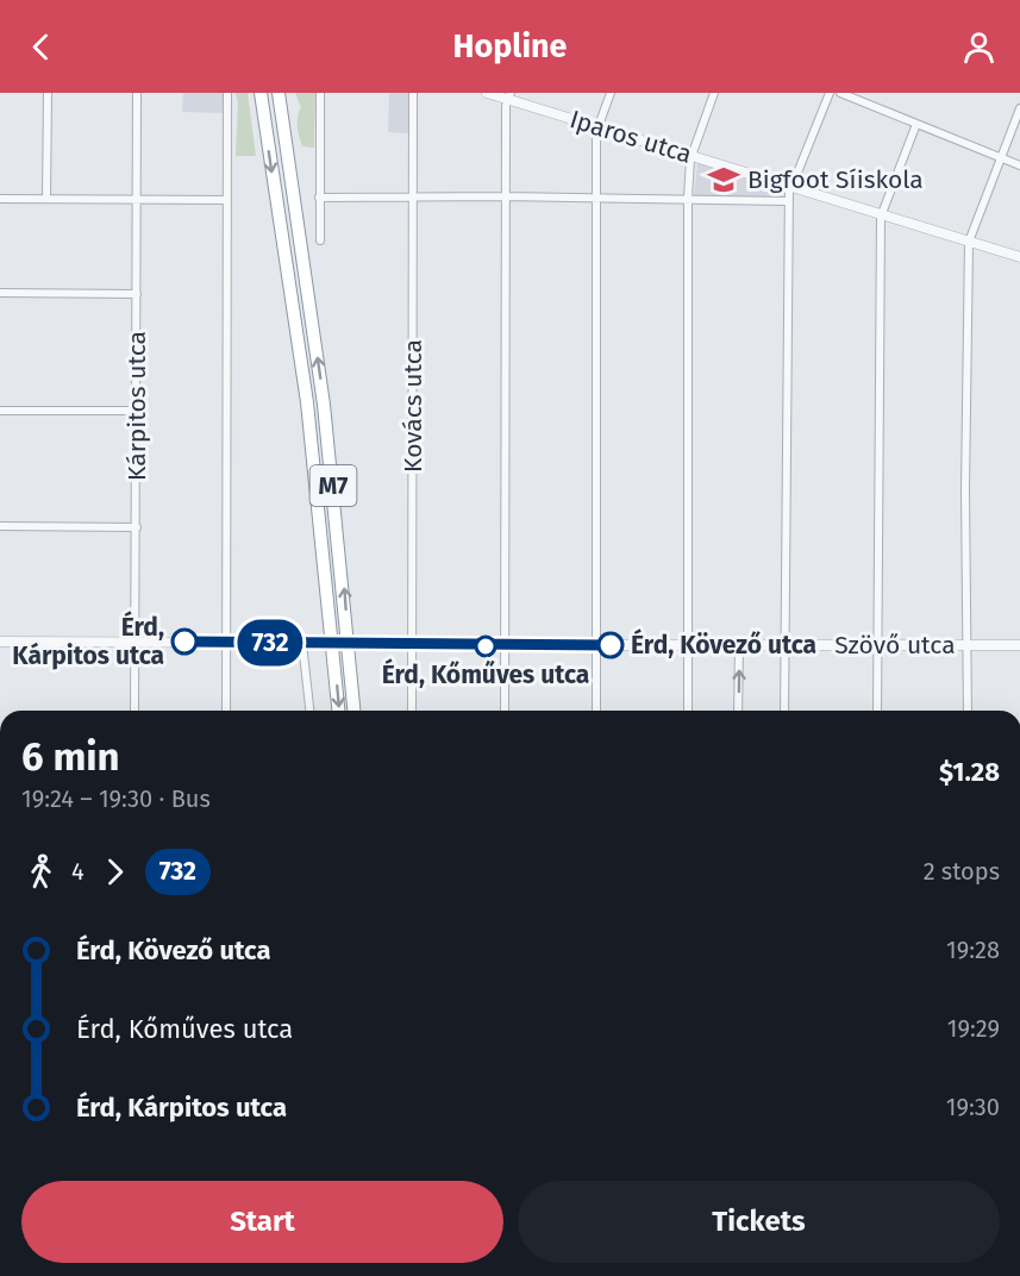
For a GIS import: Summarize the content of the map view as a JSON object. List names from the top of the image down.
{
  "streets": {
    "highway": ["M7"],
    "street": [
      "Iparos utca",
      "Kárpitos utca",
      "Kovács utca",
      "Szövő utca"
    ]
  },
  "crossings": [
    ["Kárpitos utca", "Szövő utca"],
    ["Kovács utca", "Szövő utca"]
  ],
  "places": {
    "school or university": ["Bigfoot Síiskola"],
    "other": ["Érd, Kárpitos utca", "Érd, Kövező utca", "Érd, Kőműves utca"]
  },
  "lines": ["bus line 732"],
  "page": {
    "header": "Hopline",
    "on_map": "732",
    "heading": ["6 min", "19:24 – 19:30 · Bus", "$1.28"],
    "legs": ["4", "732", "2 stops"],
    "list": [
      {
        "name": "Érd, Kövező utca",
        "value": "19:28"
      },
      {
        "name": "Érd, Kőműves utca",
        "value": "19:29"
      },
      {
        "name": "Érd, Kárpitos utca",
        "value": "19:30"
      }
    ],
    "buttons": ["Start", "Tickets"]
  }
}
